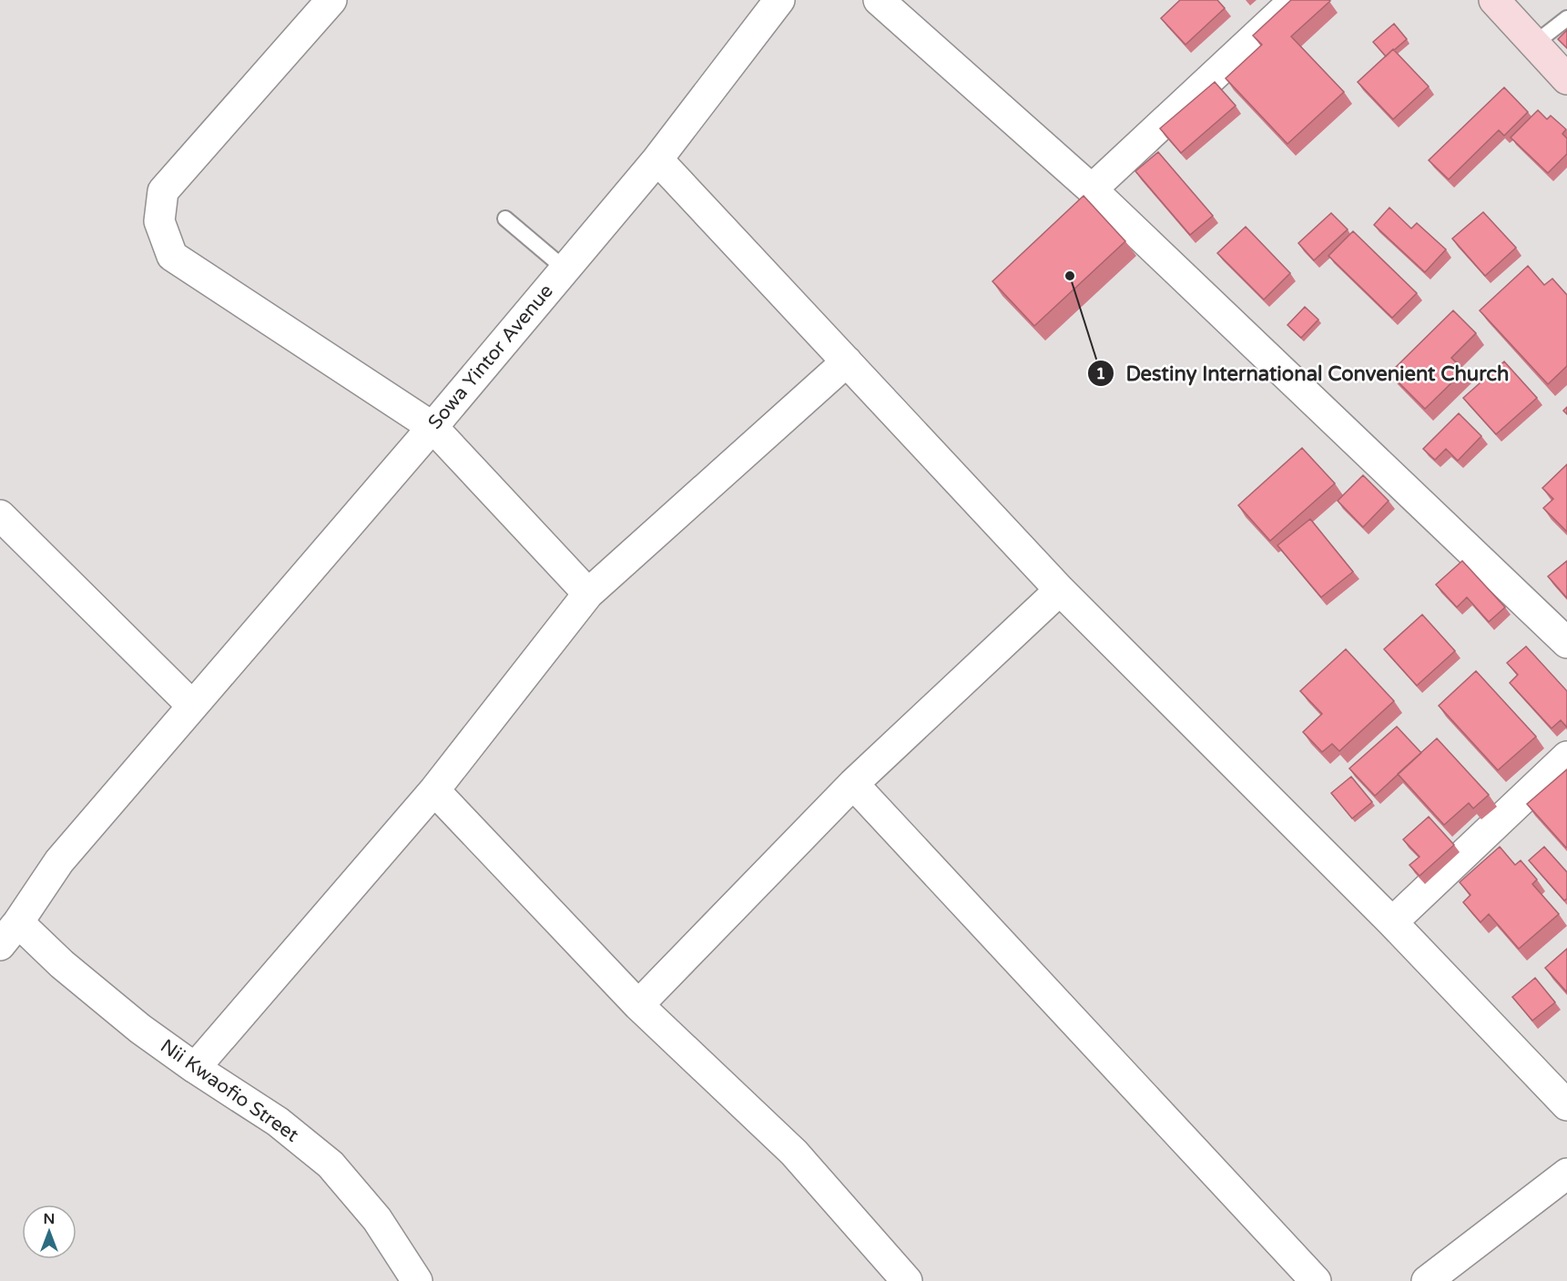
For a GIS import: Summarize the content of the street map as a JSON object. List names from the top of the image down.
{
  "streets": {
    "street": ["Sowa Yintor Avenue", "Nii Kwaofio Street"]
  },
  "crossings": [
    ["Sowa Yintor Avenue", "Nii Kwaofio Street"]
  ],
  "places": ["Destiny International Convenient Church"],
  "north": "top"
}
